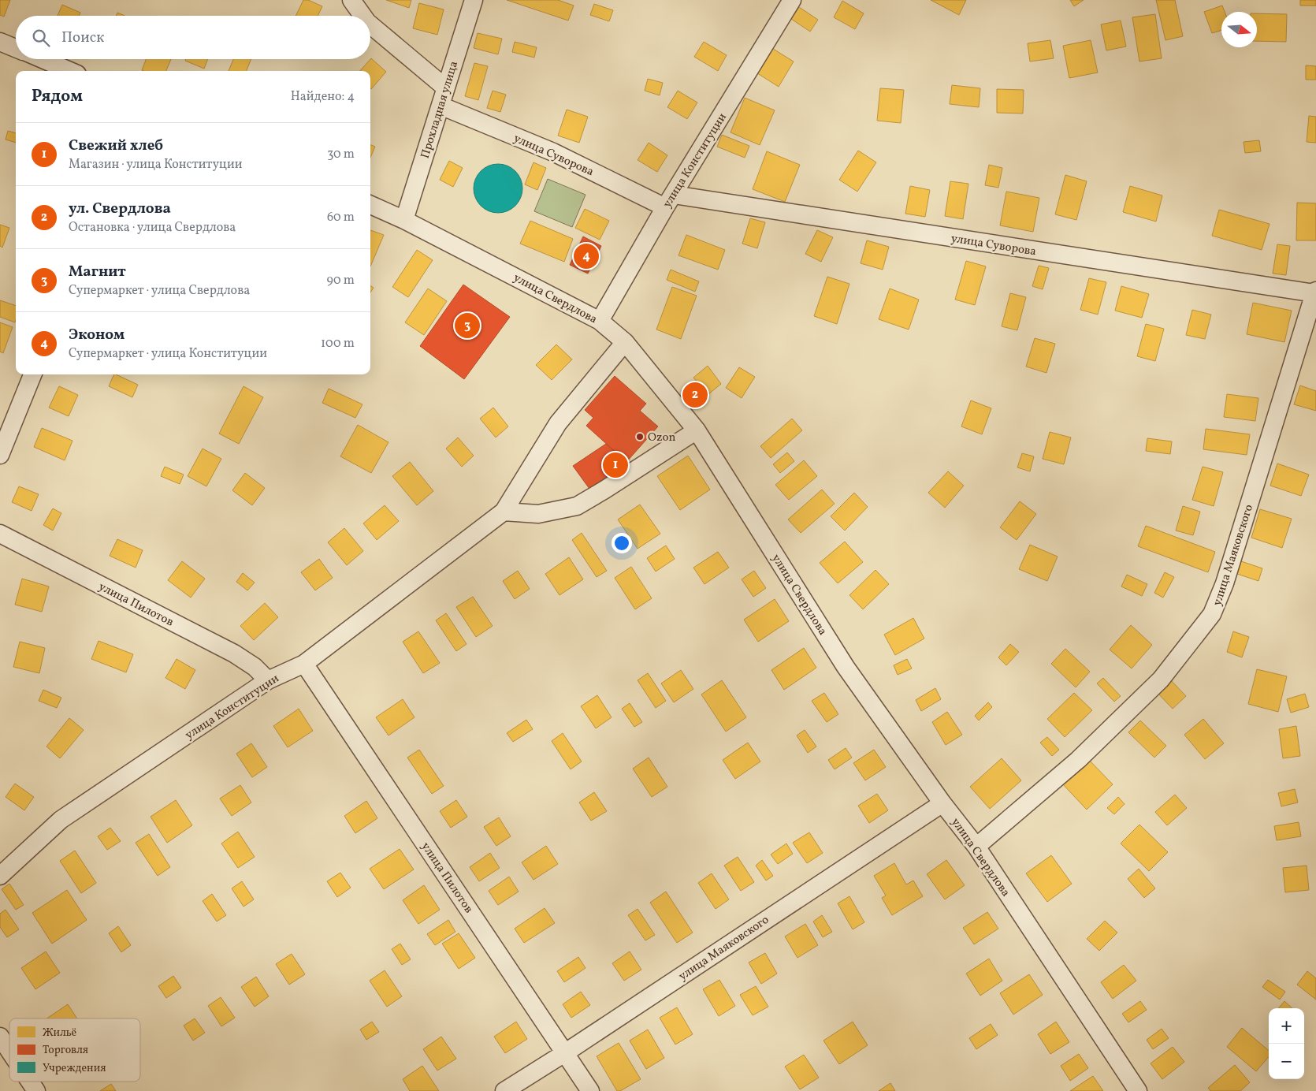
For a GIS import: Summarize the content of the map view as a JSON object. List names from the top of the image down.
{
  "streets": {
    "street": [
      "Прохладная улица",
      "улица Суворова",
      "улица Конституции",
      "улица Свердлова",
      "улица Маяковского",
      "улица Пилотов"
    ]
  },
  "crossings": [
    ["Прохладная улица", "улица Суворова"],
    ["Прохладная улица", "улица Свердлова"],
    ["улица Суворова", "улица Конституции"],
    ["улица Суворова", "улица Маяковского"],
    ["улица Конституции", "улица Свердлова"],
    ["улица Конституции", "улица Пилотов"],
    ["улица Свердлова", "улица Маяковского"],
    ["улица Маяковского", "улица Пилотов"]
  ],
  "places": ["Ozon"],
  "legend": ["Жильё", "Торговля", "Учреждения"],
  "north": "right",
  "page": {
    "search": "Поиск",
    "heading": ["Рядом", "Найдено: 4"],
    "list": [
      {
        "mark": "1",
        "name": "Свежий хлеб",
        "note": "Магазин · улица Конституции",
        "value": "30 m"
      },
      {
        "mark": "2",
        "name": "ул. Свердлова",
        "note": "Остановка · улица Свердлова",
        "value": "60 m"
      },
      {
        "mark": "3",
        "name": "Магнит",
        "note": "Супермаркет · улица Свердлова",
        "value": "90 m"
      },
      {
        "mark": "4",
        "name": "Эконом",
        "note": "Супермаркет · улица Конституции",
        "value": "100 m"
      }
    ],
    "pins": [
      "4",
      "3",
      "2",
      "1"
    ],
    "map_buttons": ["+", "−"]
  }
}
